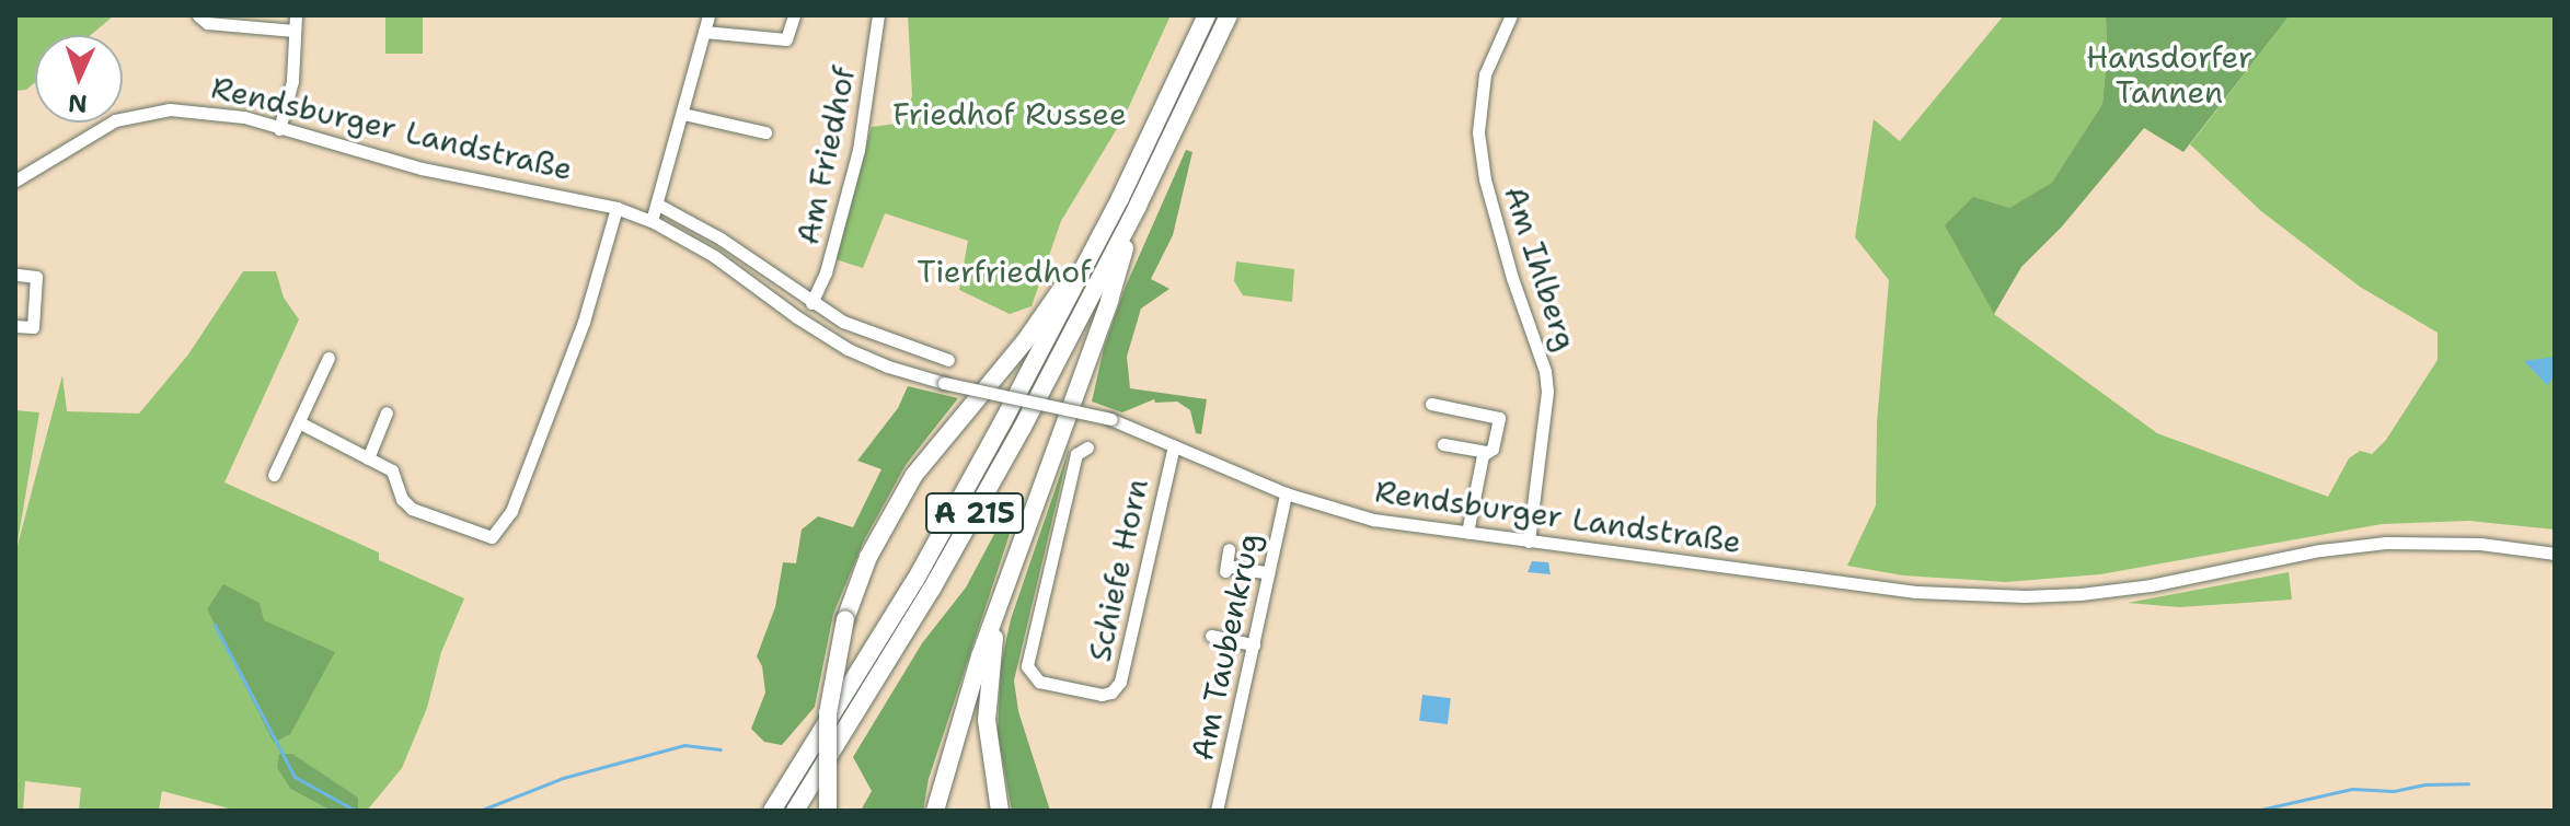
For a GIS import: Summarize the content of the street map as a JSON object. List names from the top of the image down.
{
  "streets": {
    "highway": ["A 215"],
    "street": [
      "Rendsburger Landstraße",
      "Am Friedhof",
      "Am Ihlberg",
      "Schiefe Horn",
      "Am Taubenkrug"
    ]
  },
  "crossings": [
    ["Rendsburger Landstraße", "Am Ihlberg"],
    ["Rendsburger Landstraße", "Schiefe Horn"],
    ["Rendsburger Landstraße", "Am Taubenkrug"]
  ],
  "parks": ["Hansdorfer Tannen", "Friedhof Russee", "Tierfriedhof"],
  "north": "bottom"
}
